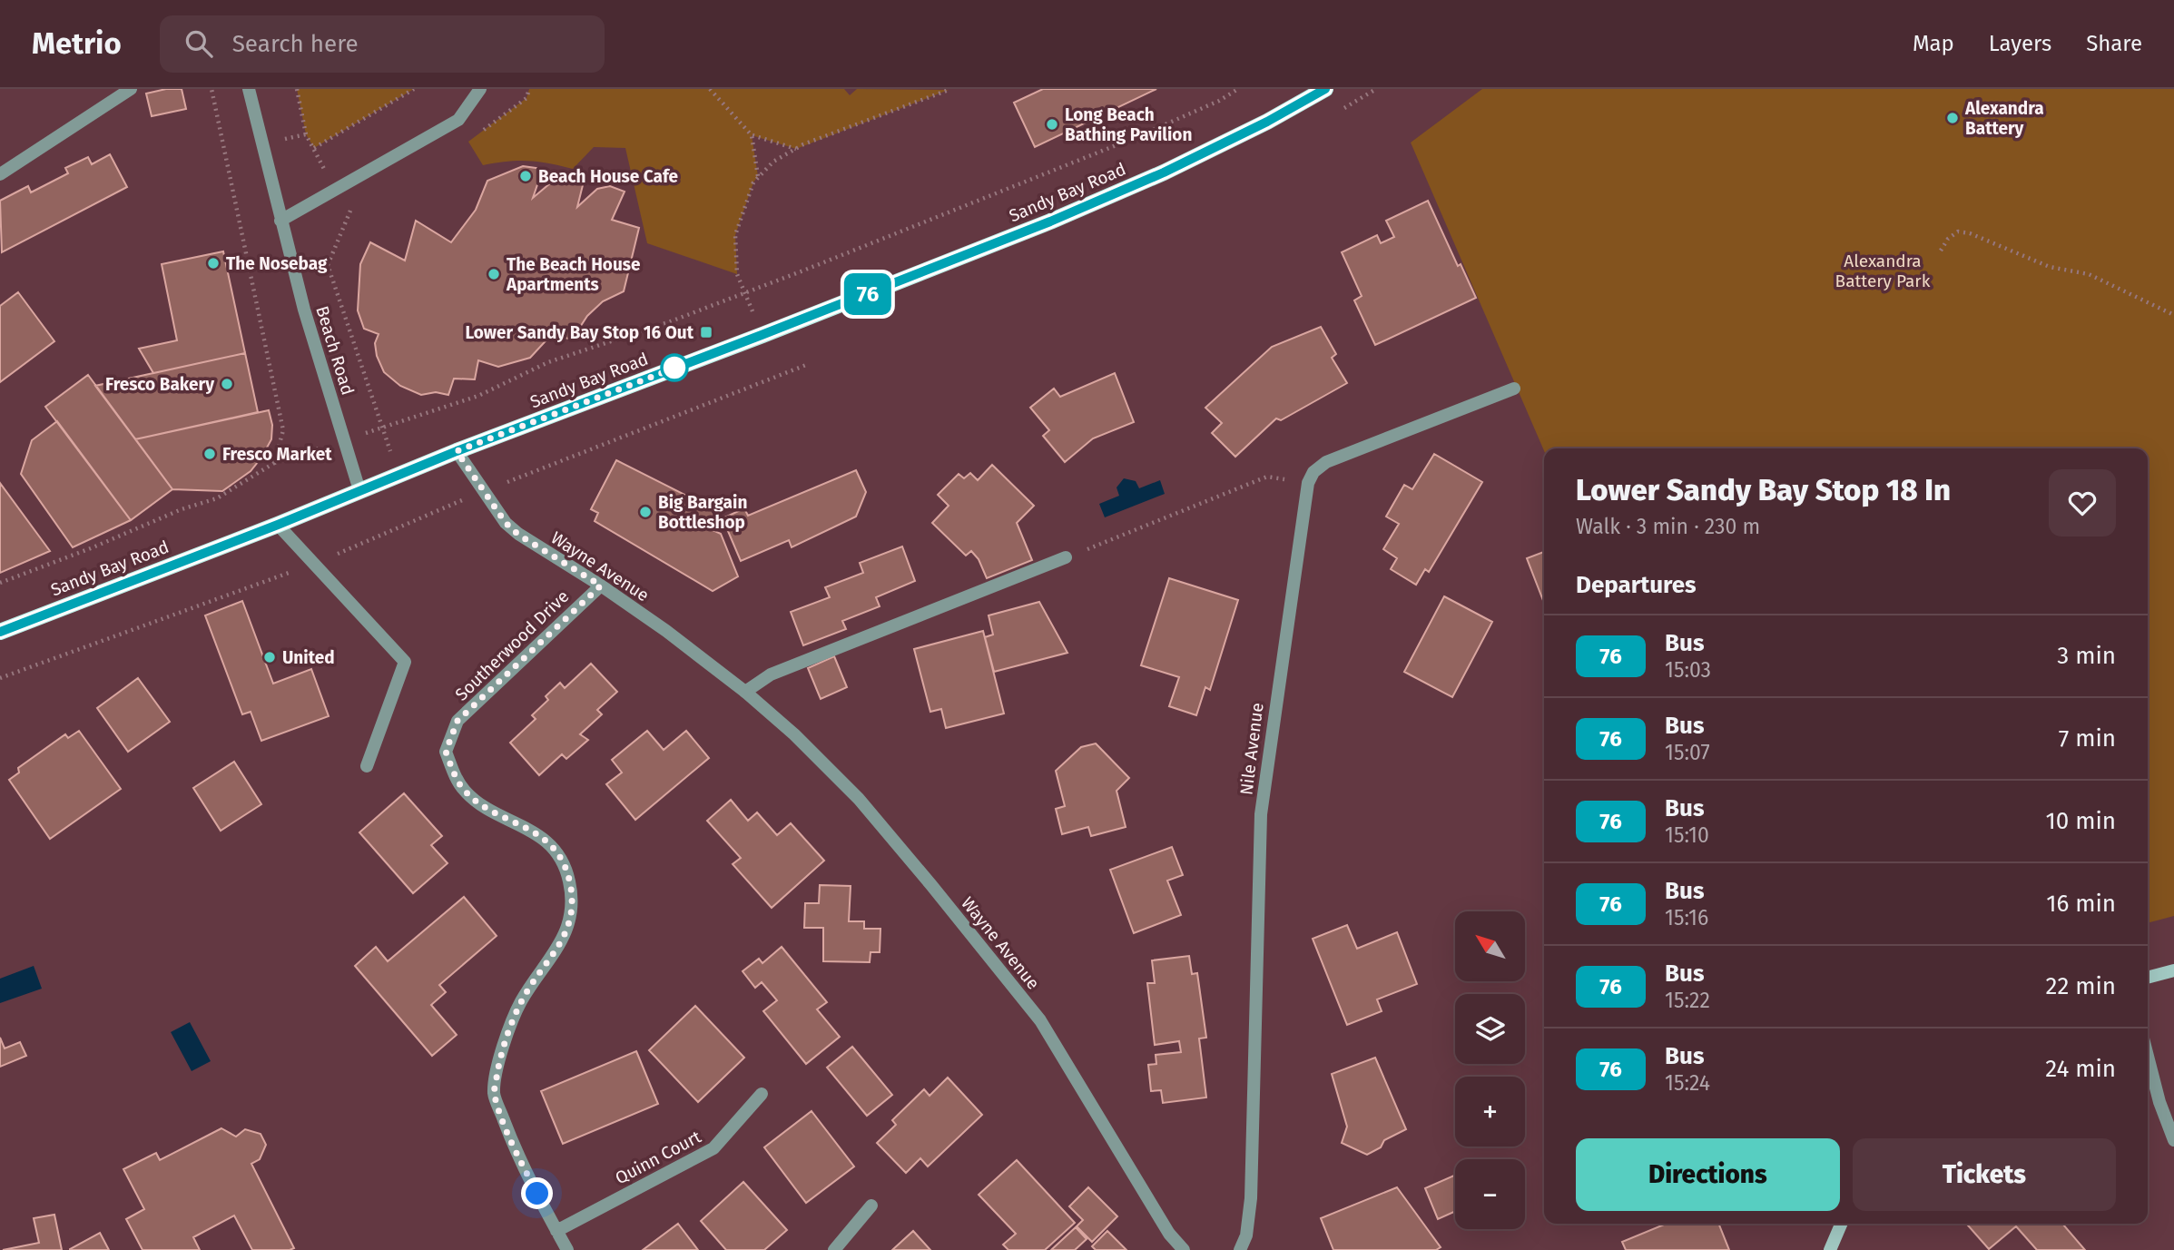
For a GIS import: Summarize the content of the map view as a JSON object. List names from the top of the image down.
{
  "streets": {
    "main road": ["Sandy Bay Road"],
    "street": [
      "Beach Road",
      "Wayne Avenue",
      "Southerwood Drive",
      "Nile Avenue",
      "Quinn Court"
    ]
  },
  "crossings": [
    ["Sandy Bay Road", "Beach Road"],
    ["Sandy Bay Road", "Wayne Avenue"],
    ["Wayne Avenue", "Southerwood Drive"],
    ["Southerwood Drive", "Quinn Court"]
  ],
  "parks": ["Alexandra Battery Park"],
  "places": {
    "other": [
      "Alexandra Battery",
      "Long Beach Bathing Pavilion",
      "Beach House Cafe",
      "The Nosebag",
      "The Beach House Apartments",
      "Fresco Bakery",
      "Fresco Market",
      "Big Bargain Bottleshop",
      "United"
    ],
    "transit": ["Lower Sandy Bay Stop 16 Out"]
  },
  "lines": ["bus line 76"],
  "north": "top left",
  "page": {
    "header": "Metrio",
    "search": "Search here",
    "nav": ["Map", "Layers", "Share"],
    "on_map": "76",
    "heading": [
      ["Lower Sandy Bay Stop 18 In", "Walk · 3 min · 230 m"],
      "Departures"
    ],
    "list": [
      {
        "mark": "76",
        "name": "Bus",
        "note": "15:03",
        "value": "3 min"
      },
      {
        "mark": "76",
        "name": "Bus",
        "note": "15:07",
        "value": "7 min"
      },
      {
        "mark": "76",
        "name": "Bus",
        "note": "15:10",
        "value": "10 min"
      },
      {
        "mark": "76",
        "name": "Bus",
        "note": "15:16",
        "value": "16 min"
      },
      {
        "mark": "76",
        "name": "Bus",
        "note": "15:22",
        "value": "22 min"
      },
      {
        "mark": "76",
        "name": "Bus",
        "note": "15:24",
        "value": "24 min"
      }
    ],
    "map_buttons": ["+", "−"],
    "buttons": ["Directions", "Tickets"]
  }
}
